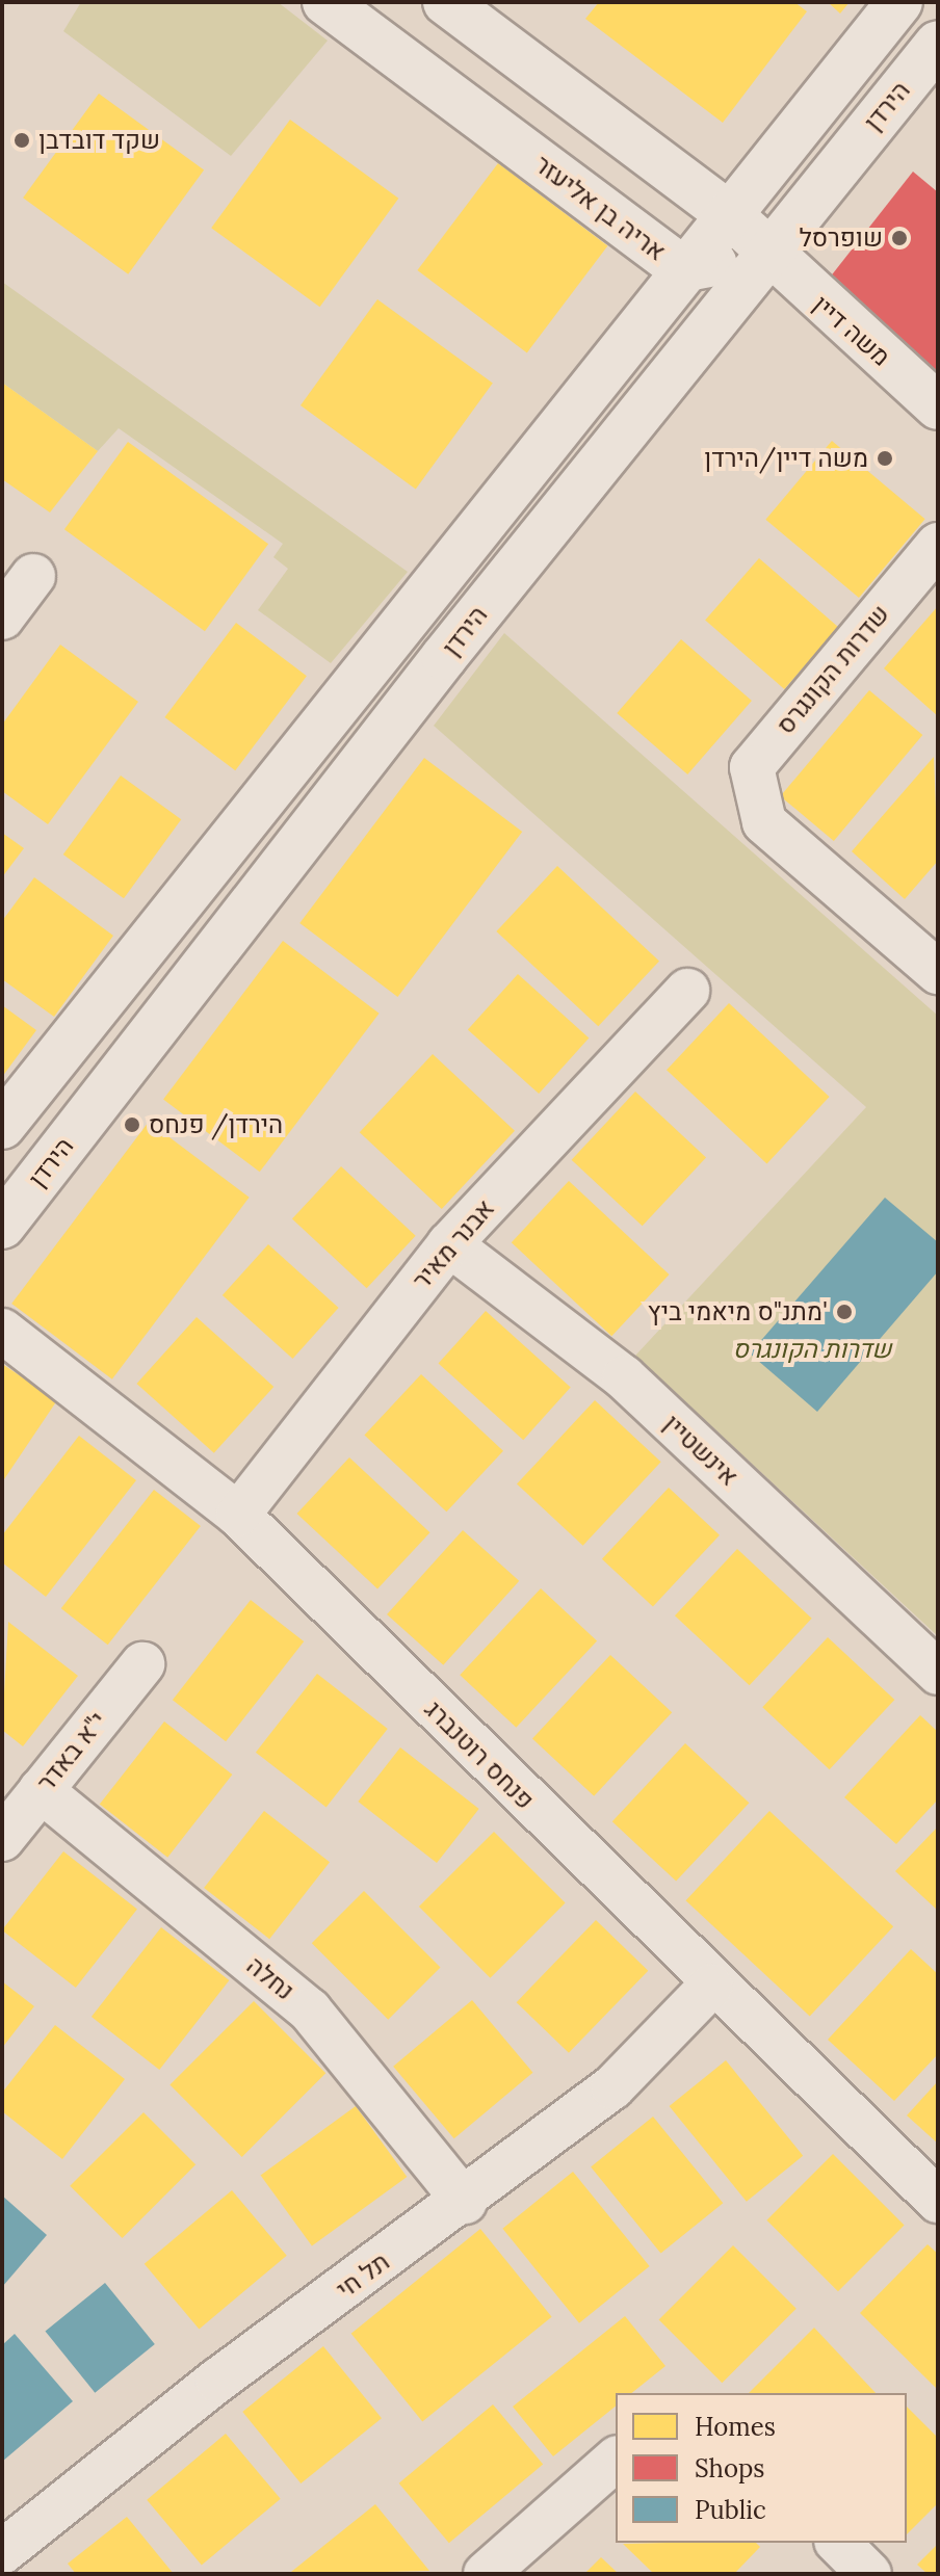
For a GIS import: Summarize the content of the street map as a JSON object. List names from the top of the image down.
{
  "streets": {
    "street": [
      "הירדן",
      "אריה בן אליעזר",
      "משה דיין",
      "שדרות הקונגרס",
      "אבנר מאיר",
      "אינשטיין",
      "י\"א באדר",
      "פנחס רוטנברג",
      "נחלה",
      "תל חי"
    ]
  },
  "crossings": [
    ["הירדן", "אריה בן אליעזר"],
    ["הירדן", "משה דיין"],
    ["אריה בן אליעזר", "משה דיין"],
    ["אבנר מאיר", "אינשטיין"],
    ["אבנר מאיר", "פנחס רוטנברג"],
    ["י\"א באדר", "נחלה"],
    ["פנחס רוטנברג", "תל חי"],
    ["נחלה", "תל חי"]
  ],
  "parks": ["שדרות הקונגרס"],
  "places": [
    "שקד דובדבן",
    "שופרסל",
    "משה דיין/הירדן",
    "הירדן/ פנחס",
    "מתנ\"ס מיאמי ביץ'"
  ],
  "legend": ["Homes", "Shops", "Public"]
}
